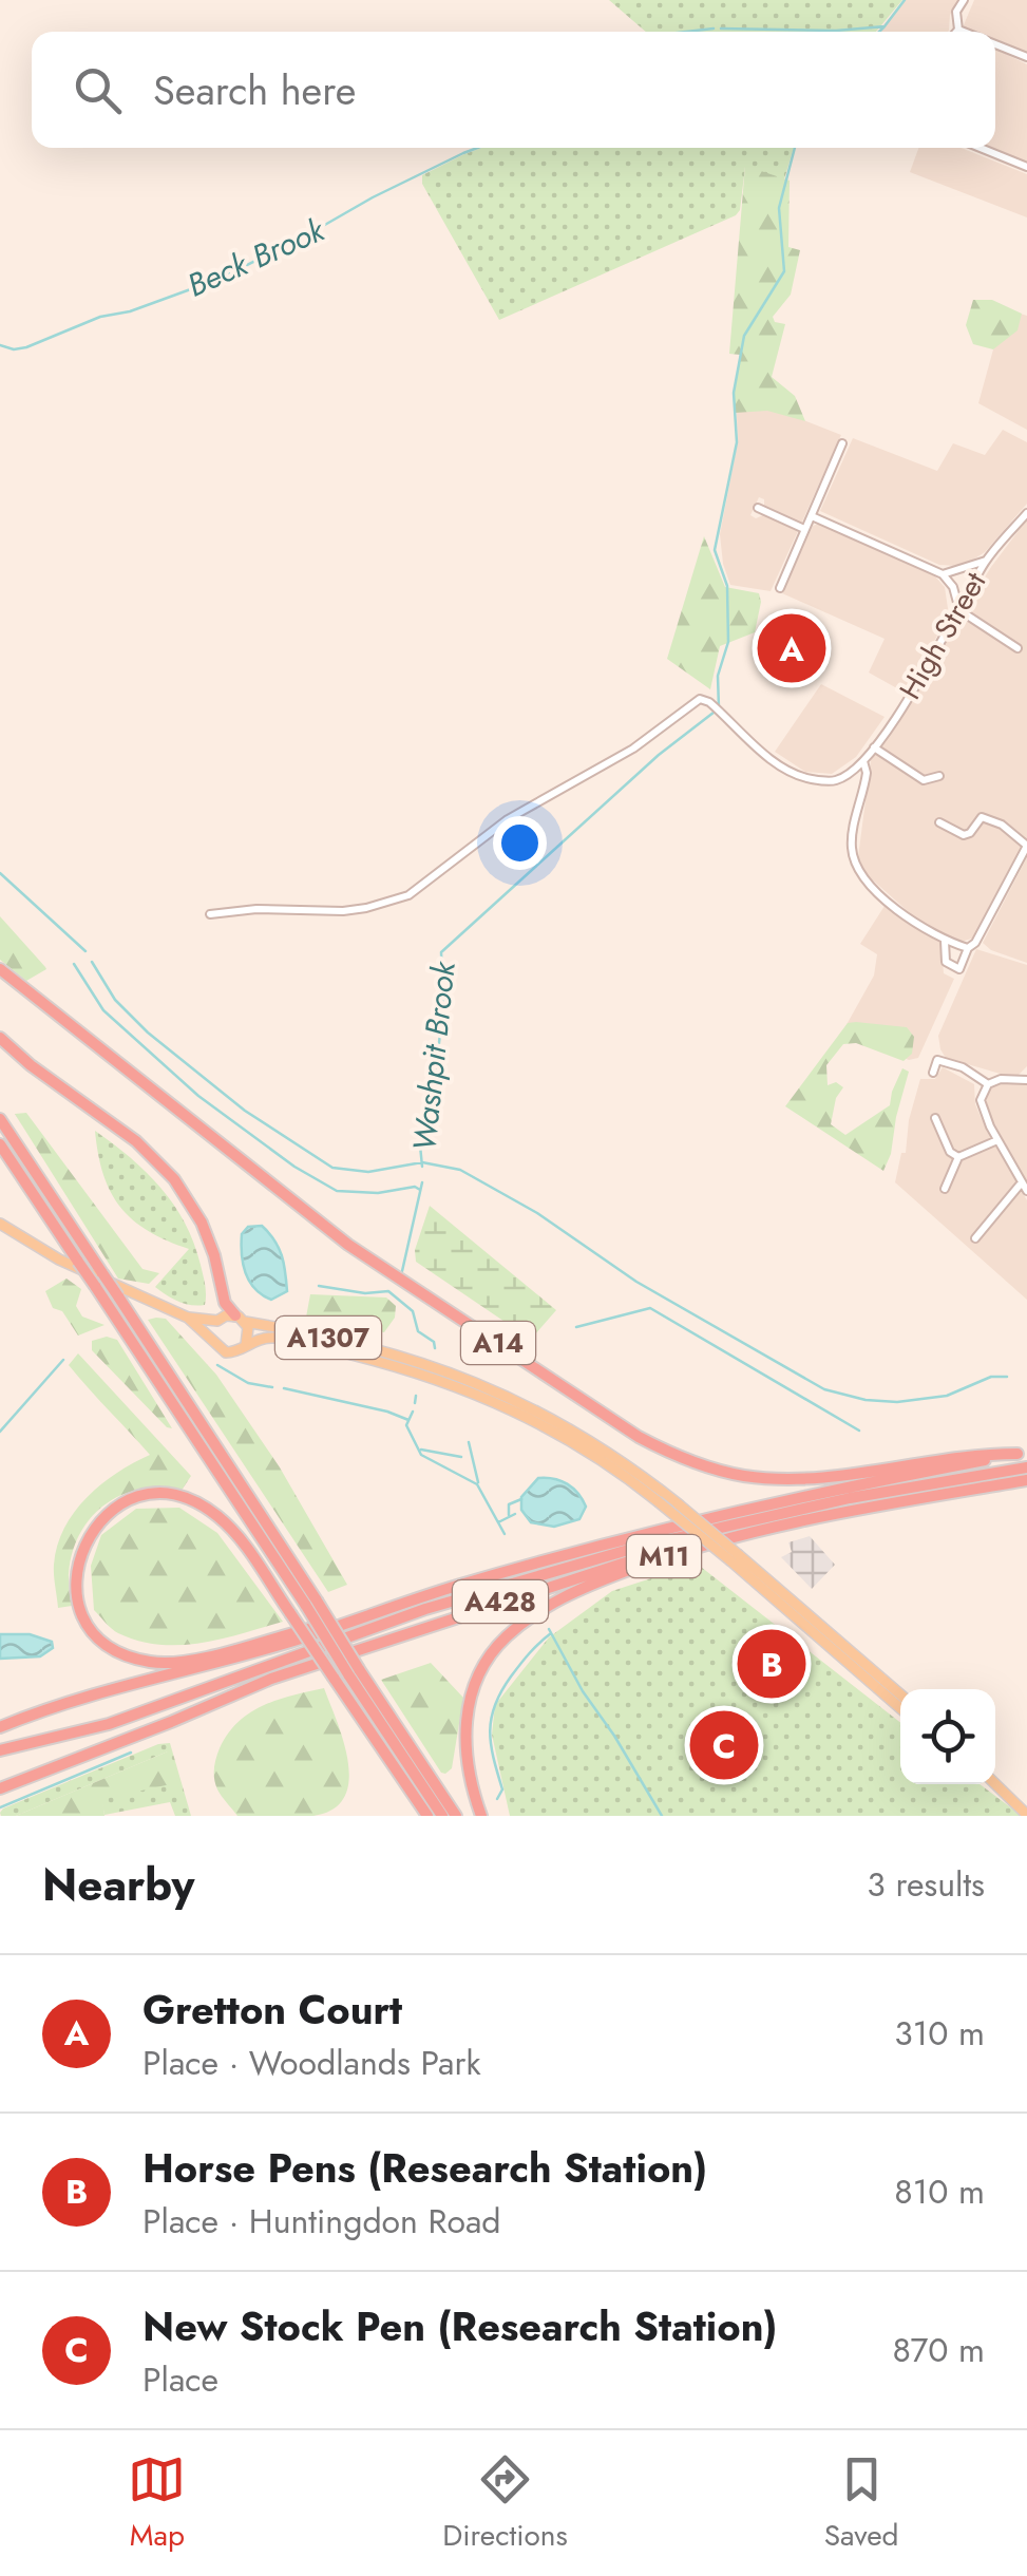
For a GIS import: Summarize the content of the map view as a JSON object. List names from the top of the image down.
{
  "streets": {
    "highway": ["A14", "M11", "A428"],
    "main road": ["A1307"],
    "street": ["High Street"]
  },
  "water": ["Beck Brook", "Washpit Brook"],
  "page": {
    "search": "Search here",
    "pins": ["A", "B", "C"],
    "heading": ["Nearby", "3 results"],
    "list": [
      {
        "mark": "A",
        "name": "Gretton Court",
        "note": "Place · Woodlands Park",
        "value": "310 m"
      },
      {
        "mark": "B",
        "name": "Horse Pens (Research Station)",
        "note": "Place · Huntingdon Road",
        "value": "810 m"
      },
      {
        "mark": "C",
        "name": "New Stock Pen (Research Station)",
        "note": "Place",
        "value": "870 m"
      }
    ],
    "nav": ["Map", "Directions", "Saved"]
  }
}
